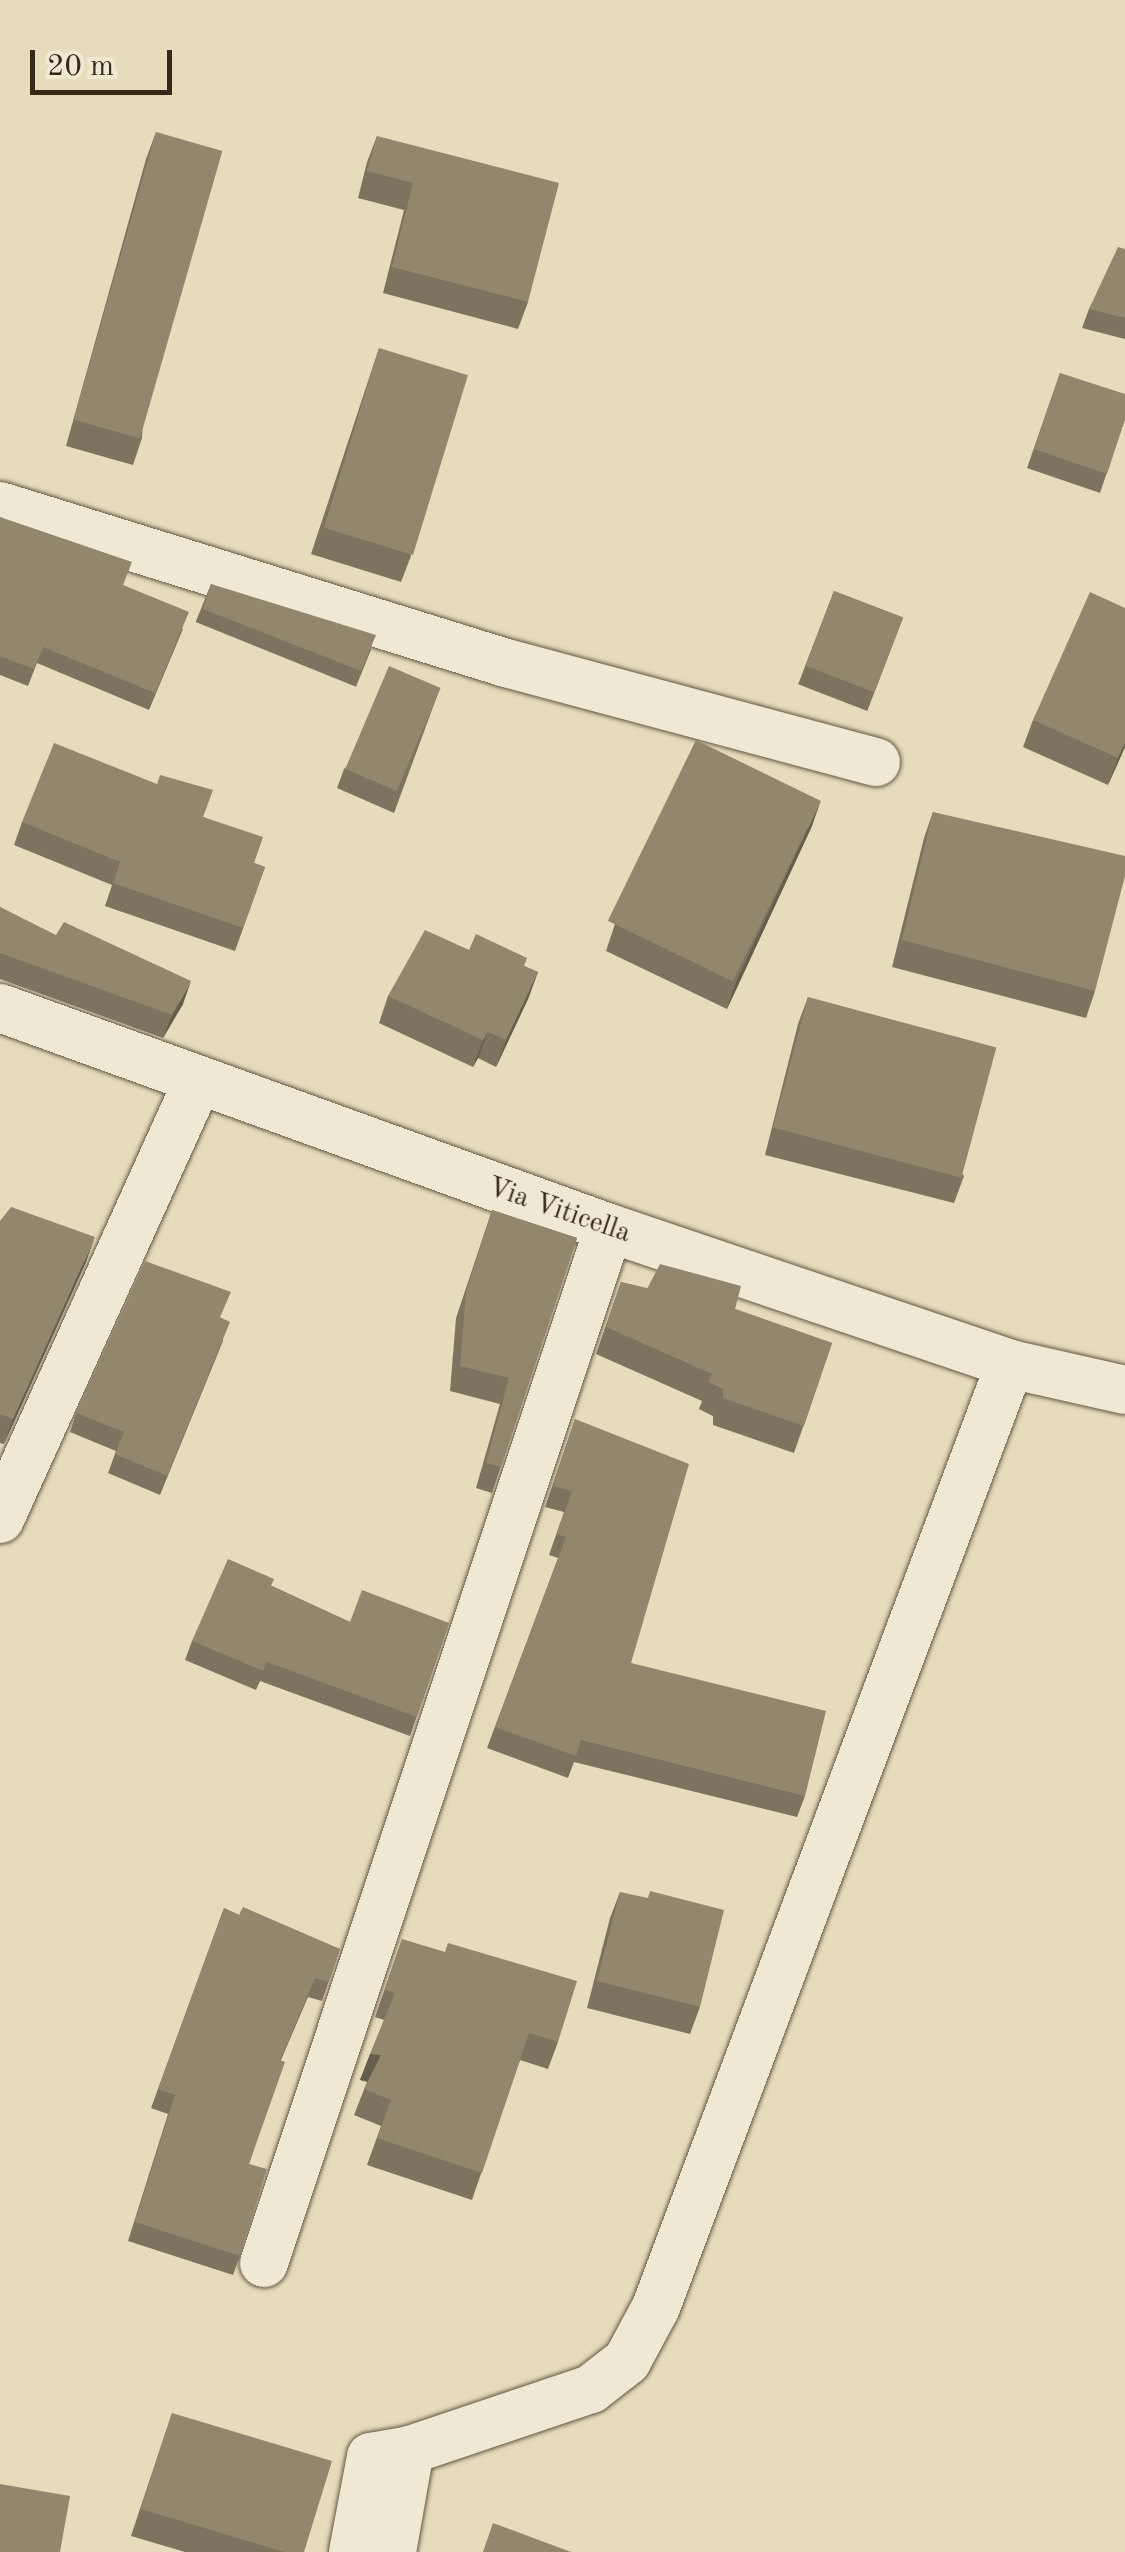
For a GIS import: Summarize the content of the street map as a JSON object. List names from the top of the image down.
{
  "streets": {
    "street": ["Via Viticella"]
  },
  "scale_bar": "20 m"
}
